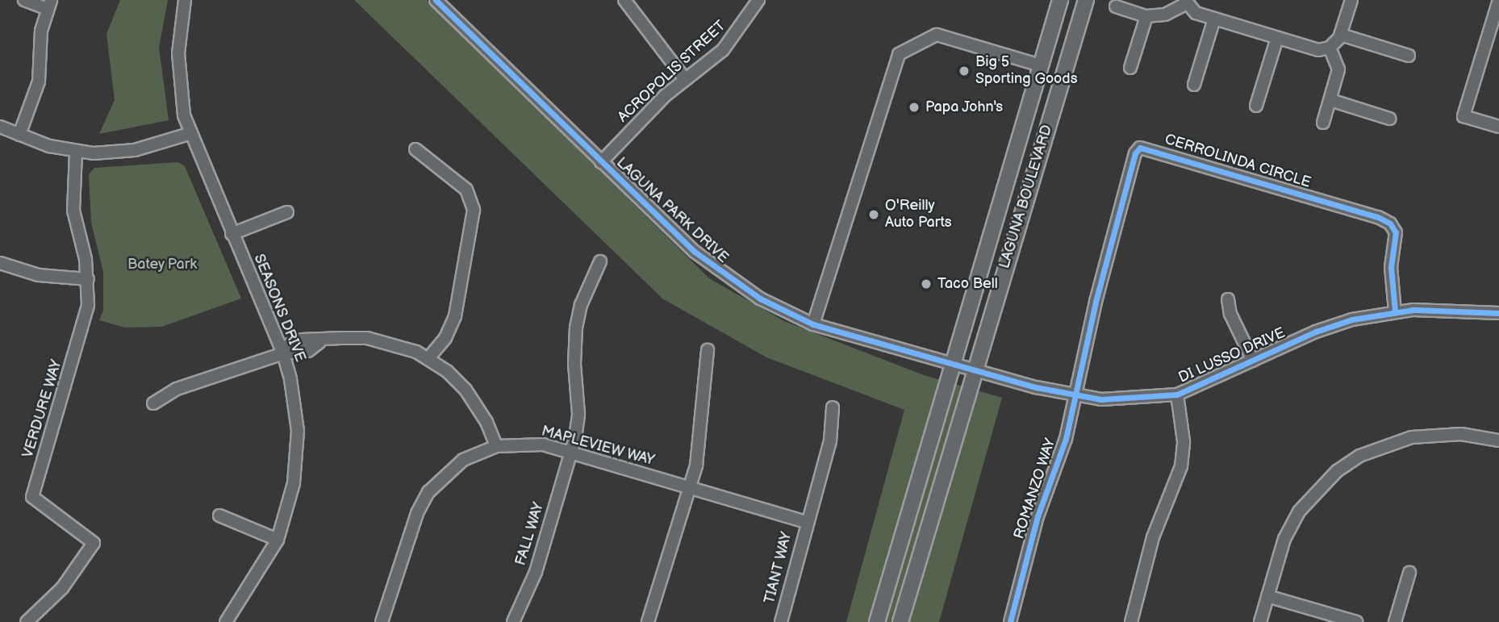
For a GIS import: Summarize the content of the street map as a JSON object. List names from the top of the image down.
{
  "streets": {
    "main road": ["LAGUNA BOULEVARD"],
    "street": [
      "ACROPOLIS STREET",
      "CERROLINDA CIRCLE",
      "LAGUNA PARK DRIVE",
      "SEASONS DRIVE",
      "DI LUSSO DRIVE",
      "VERDURE WAY",
      "MAPLEVIEW WAY",
      "ROMANZO WAY",
      "FALL WAY",
      "TIANT WAY"
    ]
  },
  "crossings": [
    ["ACROPOLIS STREET", "LAGUNA PARK DRIVE"],
    ["CERROLINDA CIRCLE", "DI LUSSO DRIVE"],
    ["CERROLINDA CIRCLE", "ROMANZO WAY"],
    ["LAGUNA BOULEVARD", "LAGUNA PARK DRIVE"],
    ["LAGUNA BOULEVARD", "DI LUSSO DRIVE"],
    ["LAGUNA PARK DRIVE", "DI LUSSO DRIVE"],
    ["DI LUSSO DRIVE", "ROMANZO WAY"],
    ["MAPLEVIEW WAY", "FALL WAY"],
    ["MAPLEVIEW WAY", "TIANT WAY"]
  ],
  "parks": ["Batey Park"],
  "places": [
    "Big 5 Sporting Goods",
    "Papa John's",
    "O'Reilly Auto Parts",
    "Taco Bell"
  ]
}
